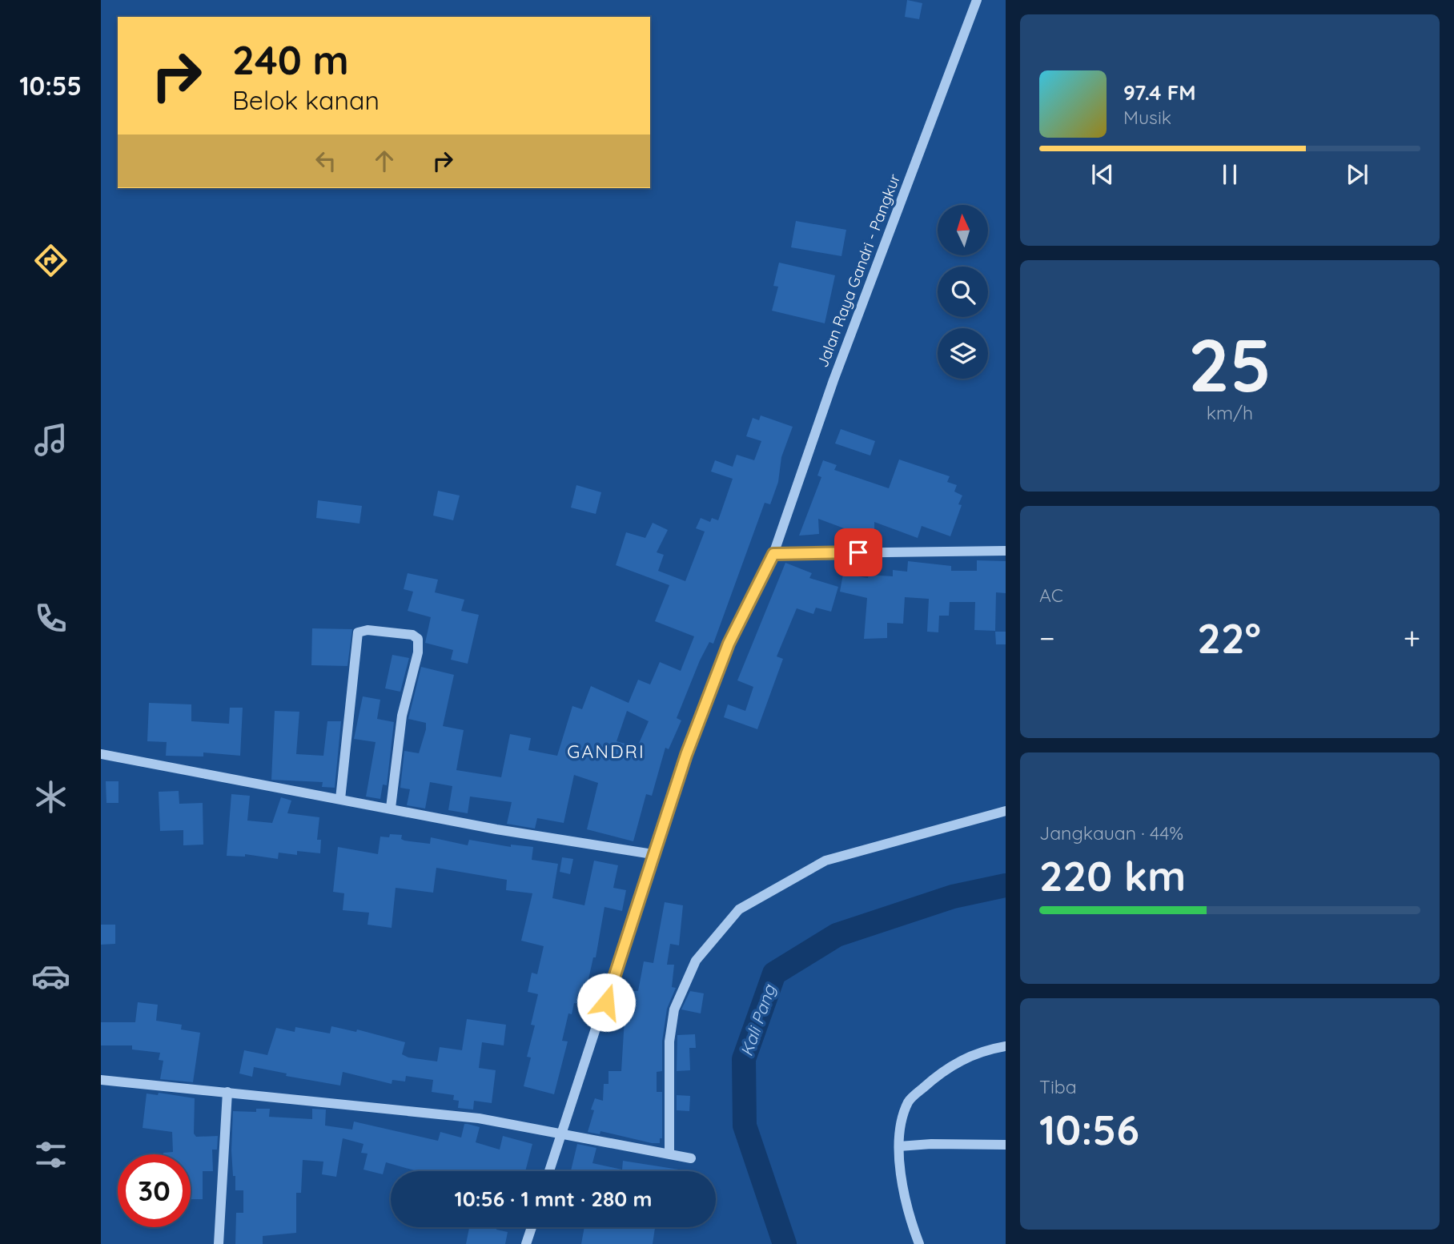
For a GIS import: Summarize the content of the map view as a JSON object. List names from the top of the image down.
{
  "streets": {
    "street": ["Jalan Raya Gandri - Pangkur"]
  },
  "districts": ["GANDRI"],
  "water": ["Kali Pang"],
  "north": "top",
  "page": {
    "tabs": "10:55",
    "turn": ["240 m", "Belok kanan"],
    "song": ["97.4 FM", "Musik"],
    "tile": [
      ["25", "km/h"],
      "AC",
      ["Jangkauan · 44%", "220 km"],
      ["Tiba", "10:56"]
    ],
    "heat": ["−", "22°", "+"],
    "limit": "30",
    "trip": "10:56 · 1 mnt · 280 m"
  }
}
